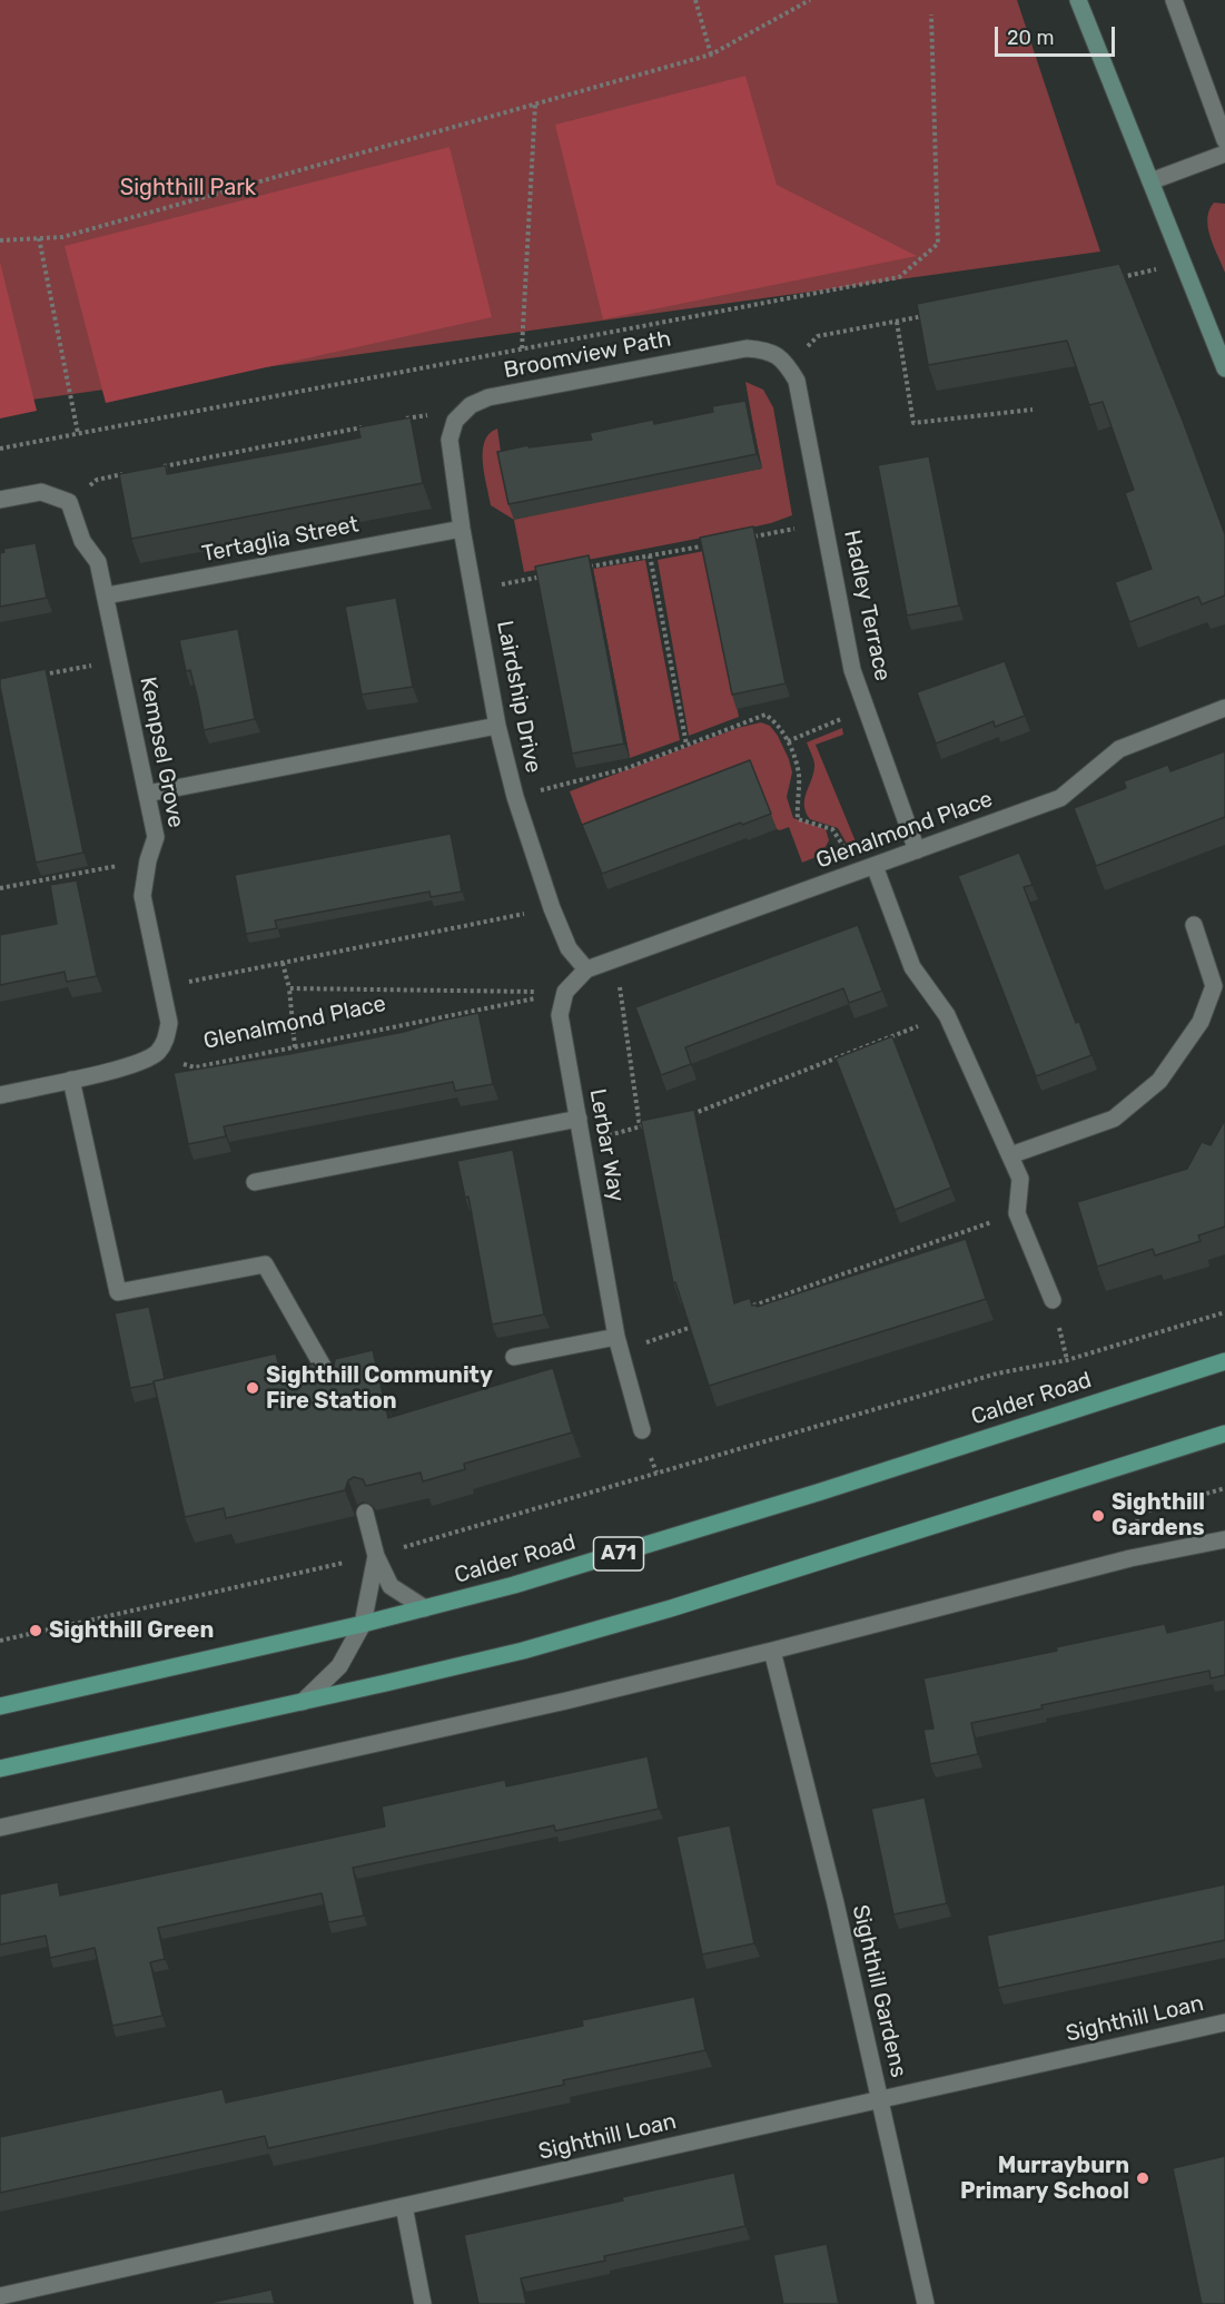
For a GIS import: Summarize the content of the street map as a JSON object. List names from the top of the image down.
{
  "streets": {
    "main road": ["Calder Road", "A71"],
    "street": [
      "Broomview Path",
      "Tertaglia Street",
      "Hadley Terrace",
      "Lairdship Drive",
      "Kempsel Grove",
      "Glenalmond Place",
      "Lerbar Way",
      "Sighthill Gardens",
      "Sighthill Loan"
    ]
  },
  "crossings": [
    ["Broomview Path", "Hadley Terrace"],
    ["Broomview Path", "Lairdship Drive"],
    ["Tertaglia Street", "Lairdship Drive"],
    ["Tertaglia Street", "Kempsel Grove"],
    ["Hadley Terrace", "Glenalmond Place"],
    ["Lairdship Drive", "Glenalmond Place"],
    ["Kempsel Grove", "Glenalmond Place"],
    ["Glenalmond Place", "Lerbar Way"],
    ["Sighthill Gardens", "Sighthill Loan"]
  ],
  "parks": ["Sighthill Park"],
  "places": [
    "Sighthill Community Fire Station",
    "Sighthill Gardens",
    "Sighthill Green",
    "Murrayburn Primary School"
  ],
  "scale_bar": "20 m"
}
